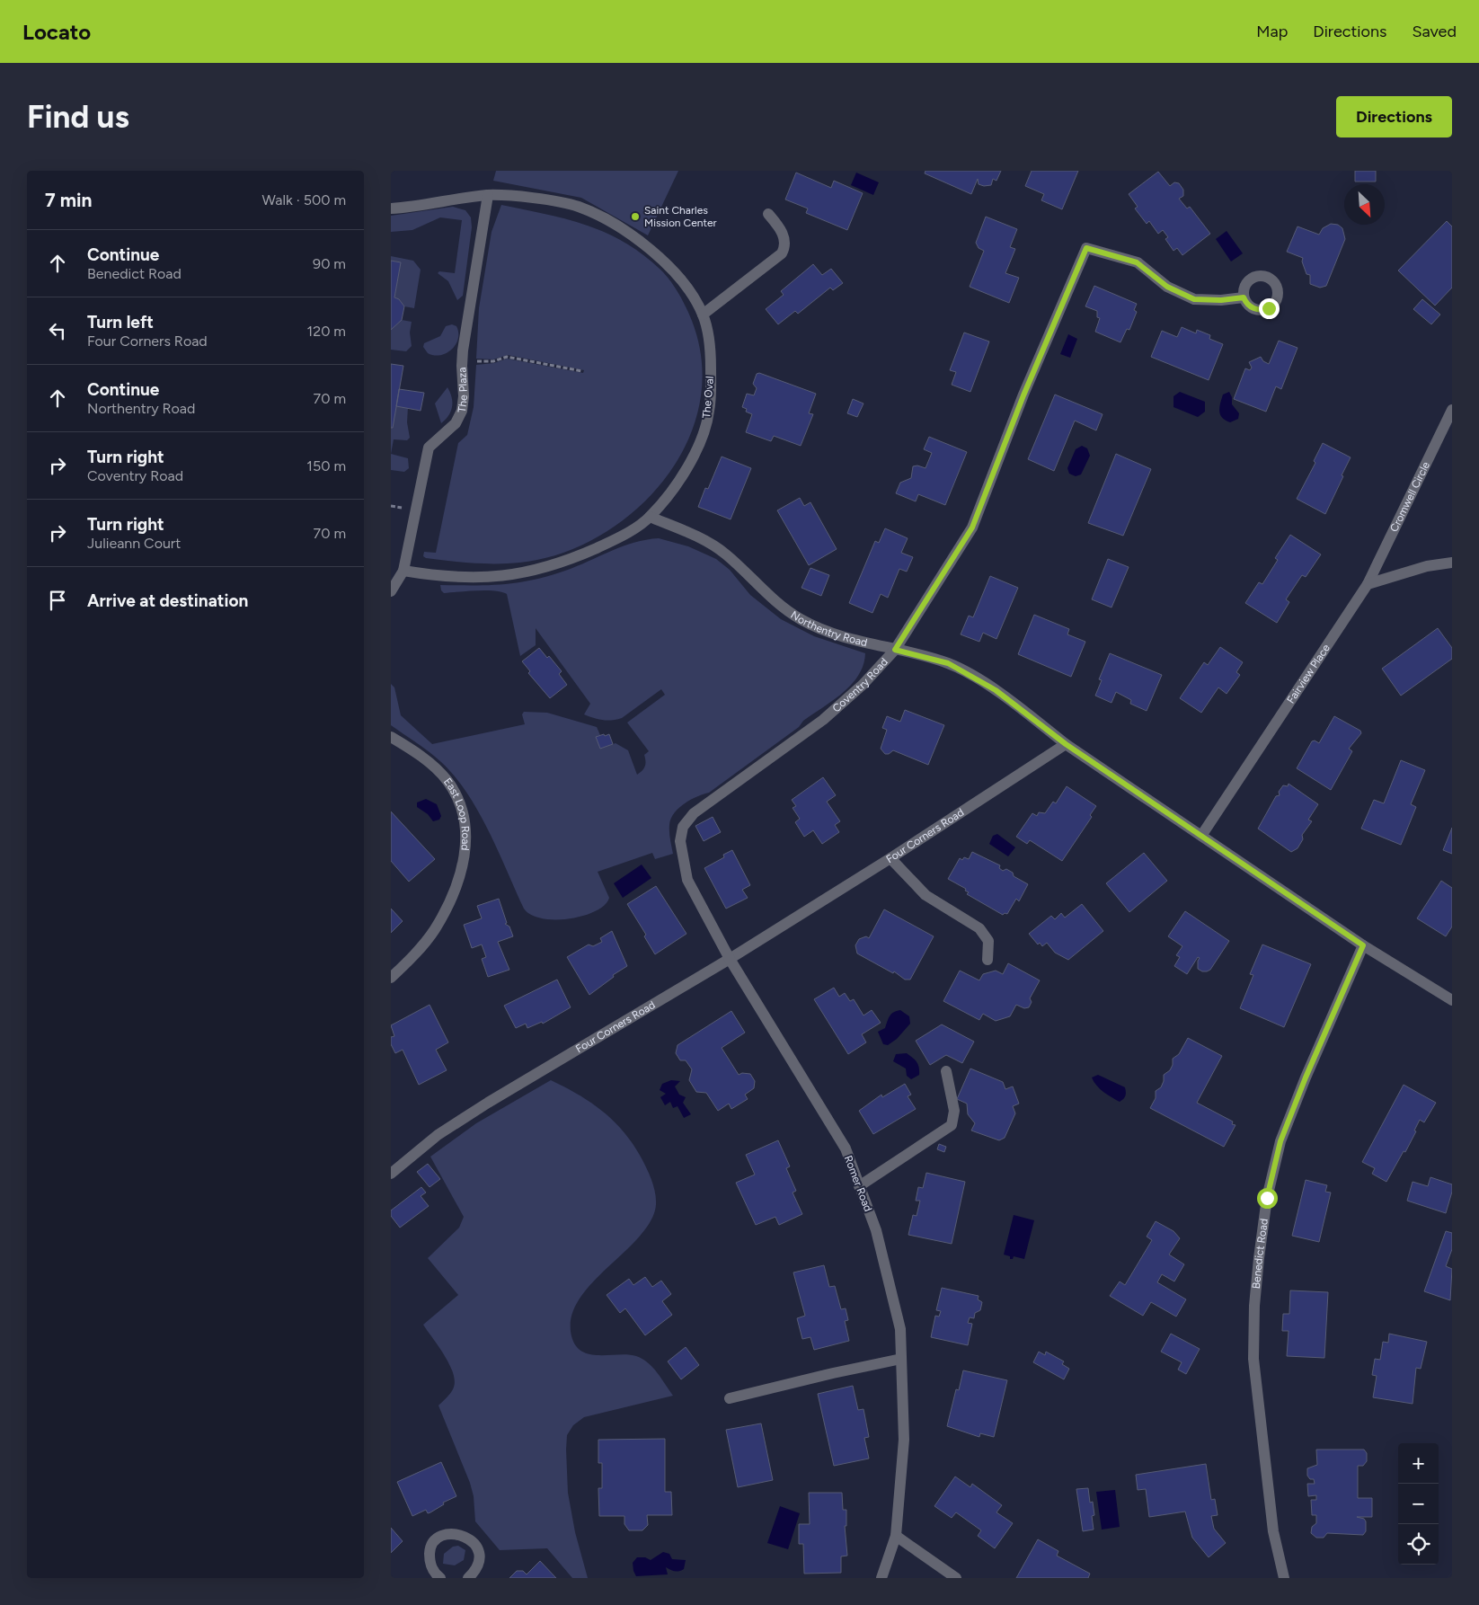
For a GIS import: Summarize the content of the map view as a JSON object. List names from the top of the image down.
{
  "streets": {
    "street": [
      "The Plaza",
      "The Oval",
      "Cromwell Circle",
      "Northentry Road",
      "Fairview Place",
      "Coventry Road",
      "East Loop Road",
      "Four Corners Road",
      "Romer Road",
      "Benedict Road"
    ]
  },
  "crossings": [
    ["The Plaza", "The Oval"],
    ["The Oval", "Northentry Road"],
    ["Cromwell Circle", "Fairview Place"],
    ["Northentry Road", "Coventry Road"],
    ["Northentry Road", "Four Corners Road"],
    ["Coventry Road", "Romer Road"],
    ["Four Corners Road", "Romer Road"]
  ],
  "places": ["Saint Charles Mission Center"],
  "north": "bottom right",
  "page": {
    "header": "Locato",
    "nav": ["Map", "Directions", "Saved"],
    "buttons": "Directions",
    "title": "Find us",
    "heading": ["7 min", "Walk · 500 m"],
    "list": [
      ["Continue", "Benedict Road", "90 m"],
      ["Turn left", "Four Corners Road", "120 m"],
      ["Continue", "Northentry Road", "70 m"],
      ["Turn right", "Coventry Road", "150 m"],
      ["Turn right", "Julieann Court", "70 m"],
      "Arrive at destination"
    ],
    "map_buttons": ["+", "−"]
  }
}
